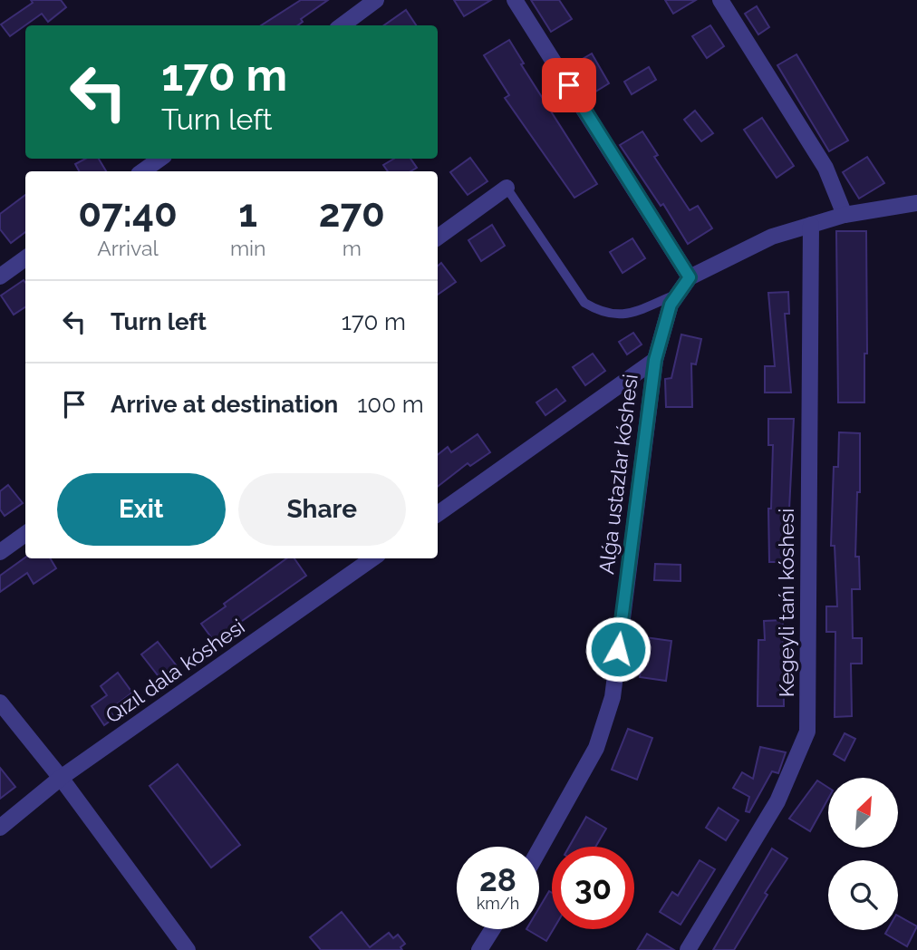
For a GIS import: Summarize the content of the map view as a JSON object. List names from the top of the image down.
{
  "streets": {
    "street": ["Alǵa ustazlar kóshesi", "Kegeyli tańı kóshesi", "Qızıl dala kóshesi"]
  },
  "north": "top right",
  "page": {
    "turn": ["170 m", "Turn left"],
    "eta": [
      "07:40",
      "Arrival",
      "1",
      "min",
      "270",
      "m"
    ],
    "list": [
      {
        "name": "Turn left",
        "value": "170 m"
      },
      {
        "name": "Arrive at destination",
        "value": "100 m"
      }
    ],
    "buttons": ["Exit", "Share"],
    "speed": "28 km/h",
    "limit": "30"
  }
}
